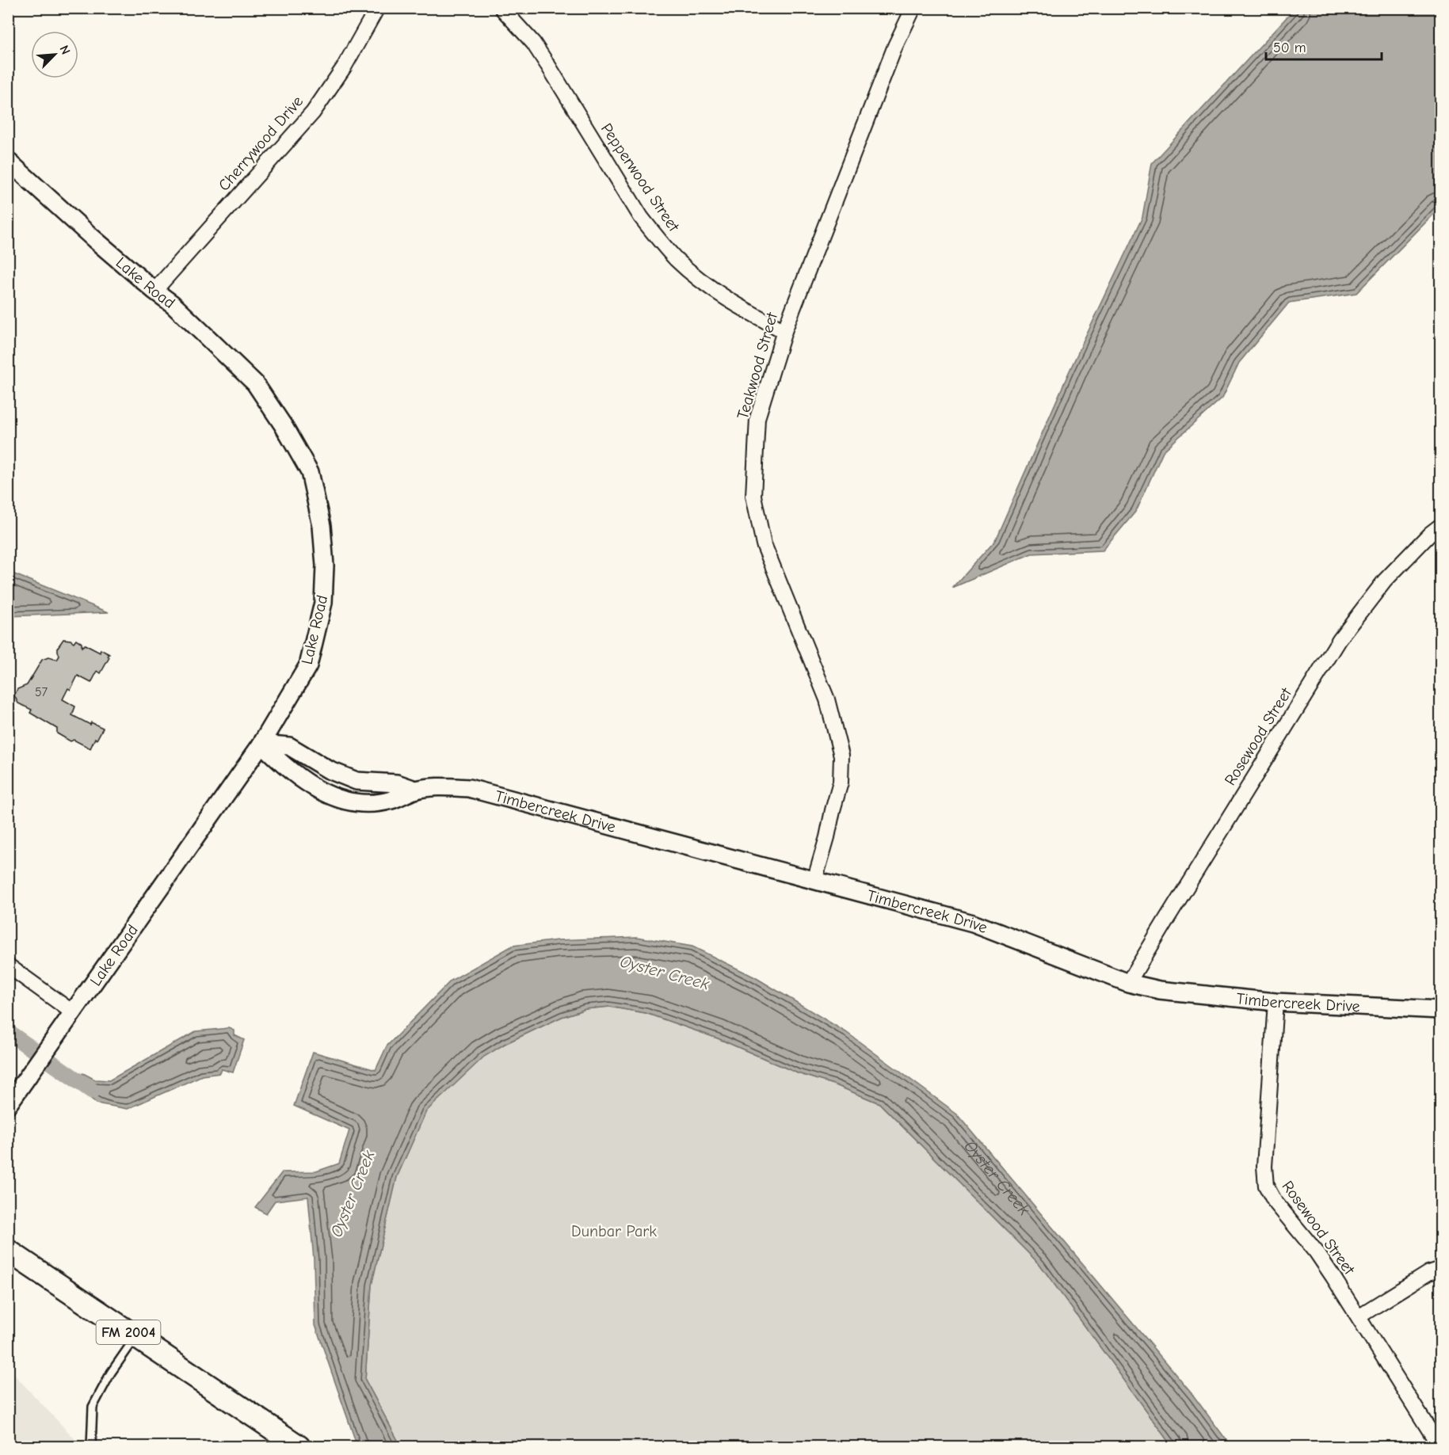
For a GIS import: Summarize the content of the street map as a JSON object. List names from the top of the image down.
{
  "streets": {
    "main road": ["FM 2004"],
    "street": [
      "Cherrywood Drive",
      "Pepperwood Street",
      "Lake Road",
      "Teakwood Street",
      "Rosewood Street",
      "Timbercreek Drive"
    ]
  },
  "crossings": [
    ["Cherrywood Drive", "Lake Road"],
    ["Pepperwood Street", "Teakwood Street"],
    ["Lake Road", "Timbercreek Drive"],
    ["Teakwood Street", "Timbercreek Drive"],
    ["Rosewood Street", "Timbercreek Drive"]
  ],
  "water": ["Oyster Creek"],
  "parks": ["Dunbar Park"],
  "house_numbers": ["57"],
  "scale_bar": "50 m",
  "north": "top right"
}
